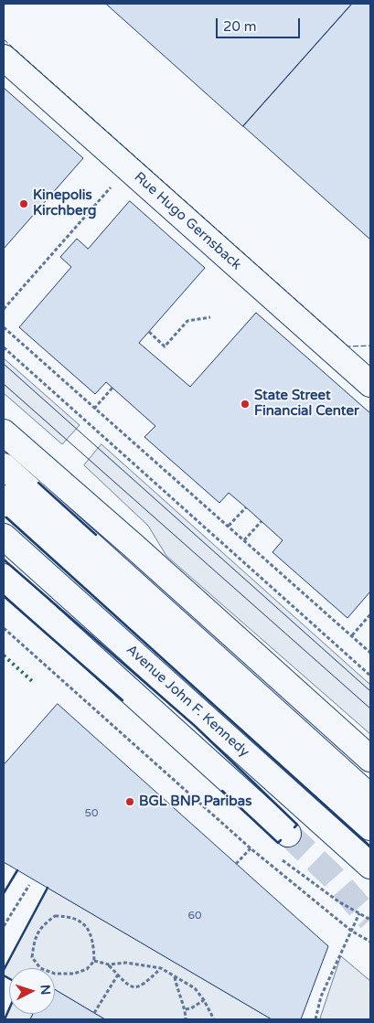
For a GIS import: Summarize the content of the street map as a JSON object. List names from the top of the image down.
{
  "streets": {
    "main road": ["Rue Hugo Gernsback", "Avenue John F. Kennedy"]
  },
  "places": ["Kinepolis Kirchberg", "State Street Financial Center", "BGL BNP Paribas"],
  "house_numbers": ["50", "60"],
  "scale_bar": "20 m",
  "north": "right"
}
